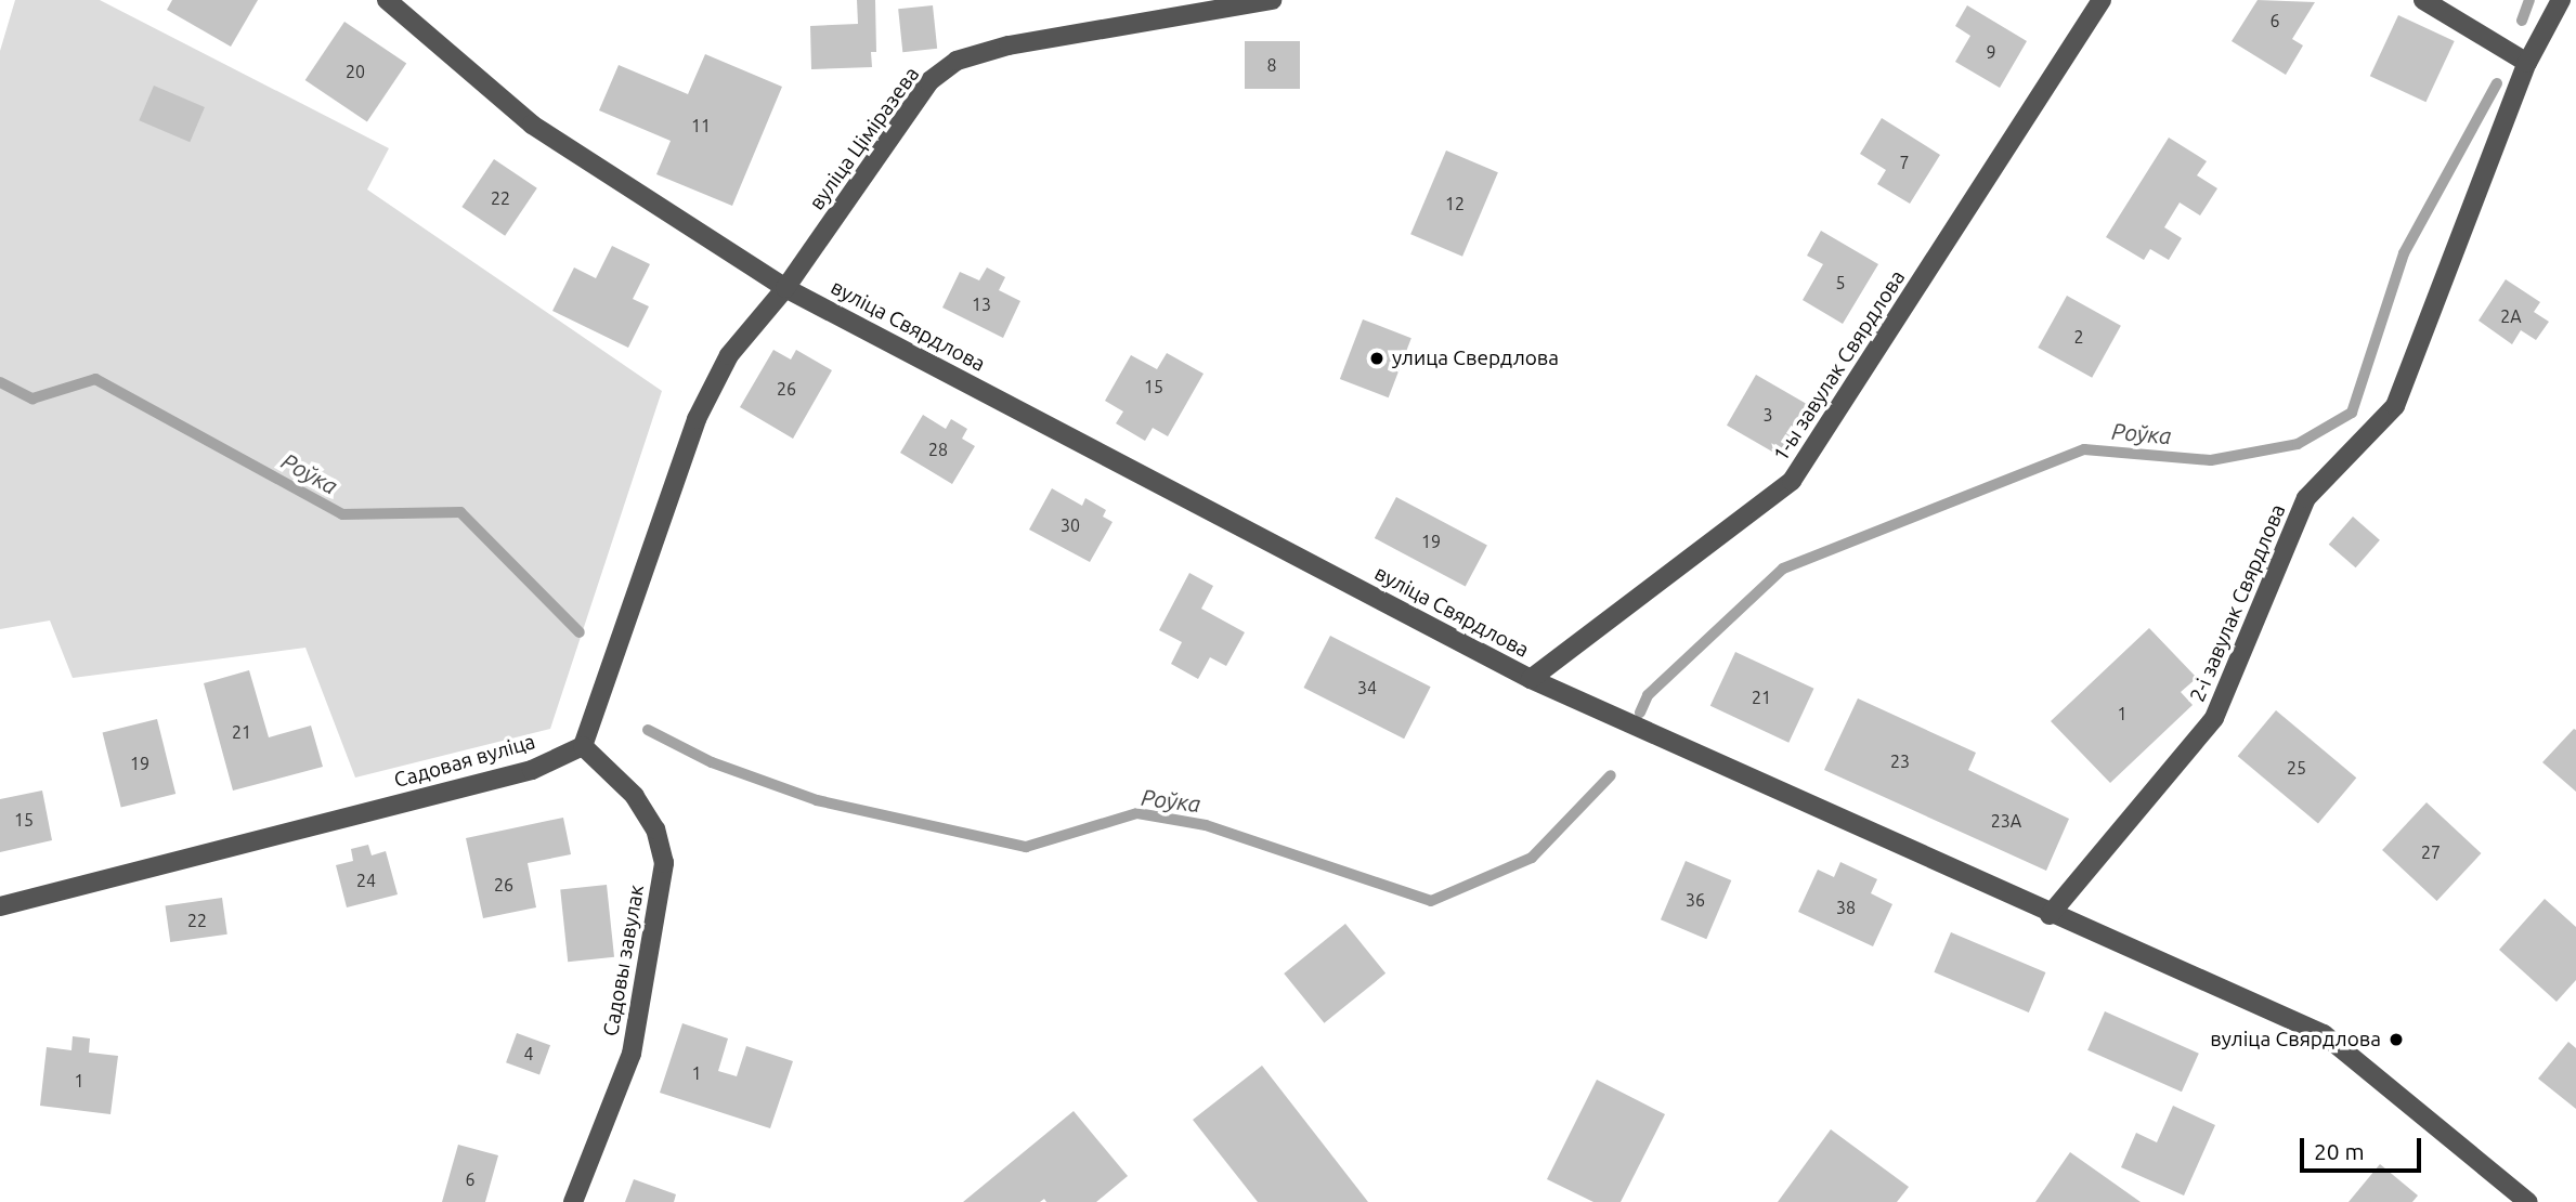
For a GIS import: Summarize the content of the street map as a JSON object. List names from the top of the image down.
{
  "streets": {
    "street": [
      "вуліца Ціміразева",
      "вуліца Свярдлова",
      "1-ы завулак Свярдлова",
      "2-і завулак Свярдлова",
      "Садовая вуліца",
      "Садовы завулак"
    ]
  },
  "crossings": [
    ["вуліца Ціміразева", "вуліца Свярдлова"],
    ["вуліца Свярдлова", "1-ы завулак Свярдлова"],
    ["вуліца Свярдлова", "2-і завулак Свярдлова"],
    ["Садовая вуліца", "Садовы завулак"]
  ],
  "water": ["Роўка"],
  "places": ["улица Свердлова", "вуліца Свярдлова"],
  "house_numbers": [
    "6",
    "9",
    "8",
    "20",
    "11",
    "7",
    "22",
    "12",
    "5",
    "13",
    "2А",
    "2",
    "15",
    "26",
    "3",
    "28",
    "30",
    "19",
    "34",
    "21",
    "1",
    "21",
    "23",
    "19",
    "25",
    "15",
    "23А",
    "27",
    "24",
    "26",
    "36",
    "38",
    "22",
    "4",
    "1",
    "1",
    "6"
  ],
  "scale_bar": "20 m"
}
